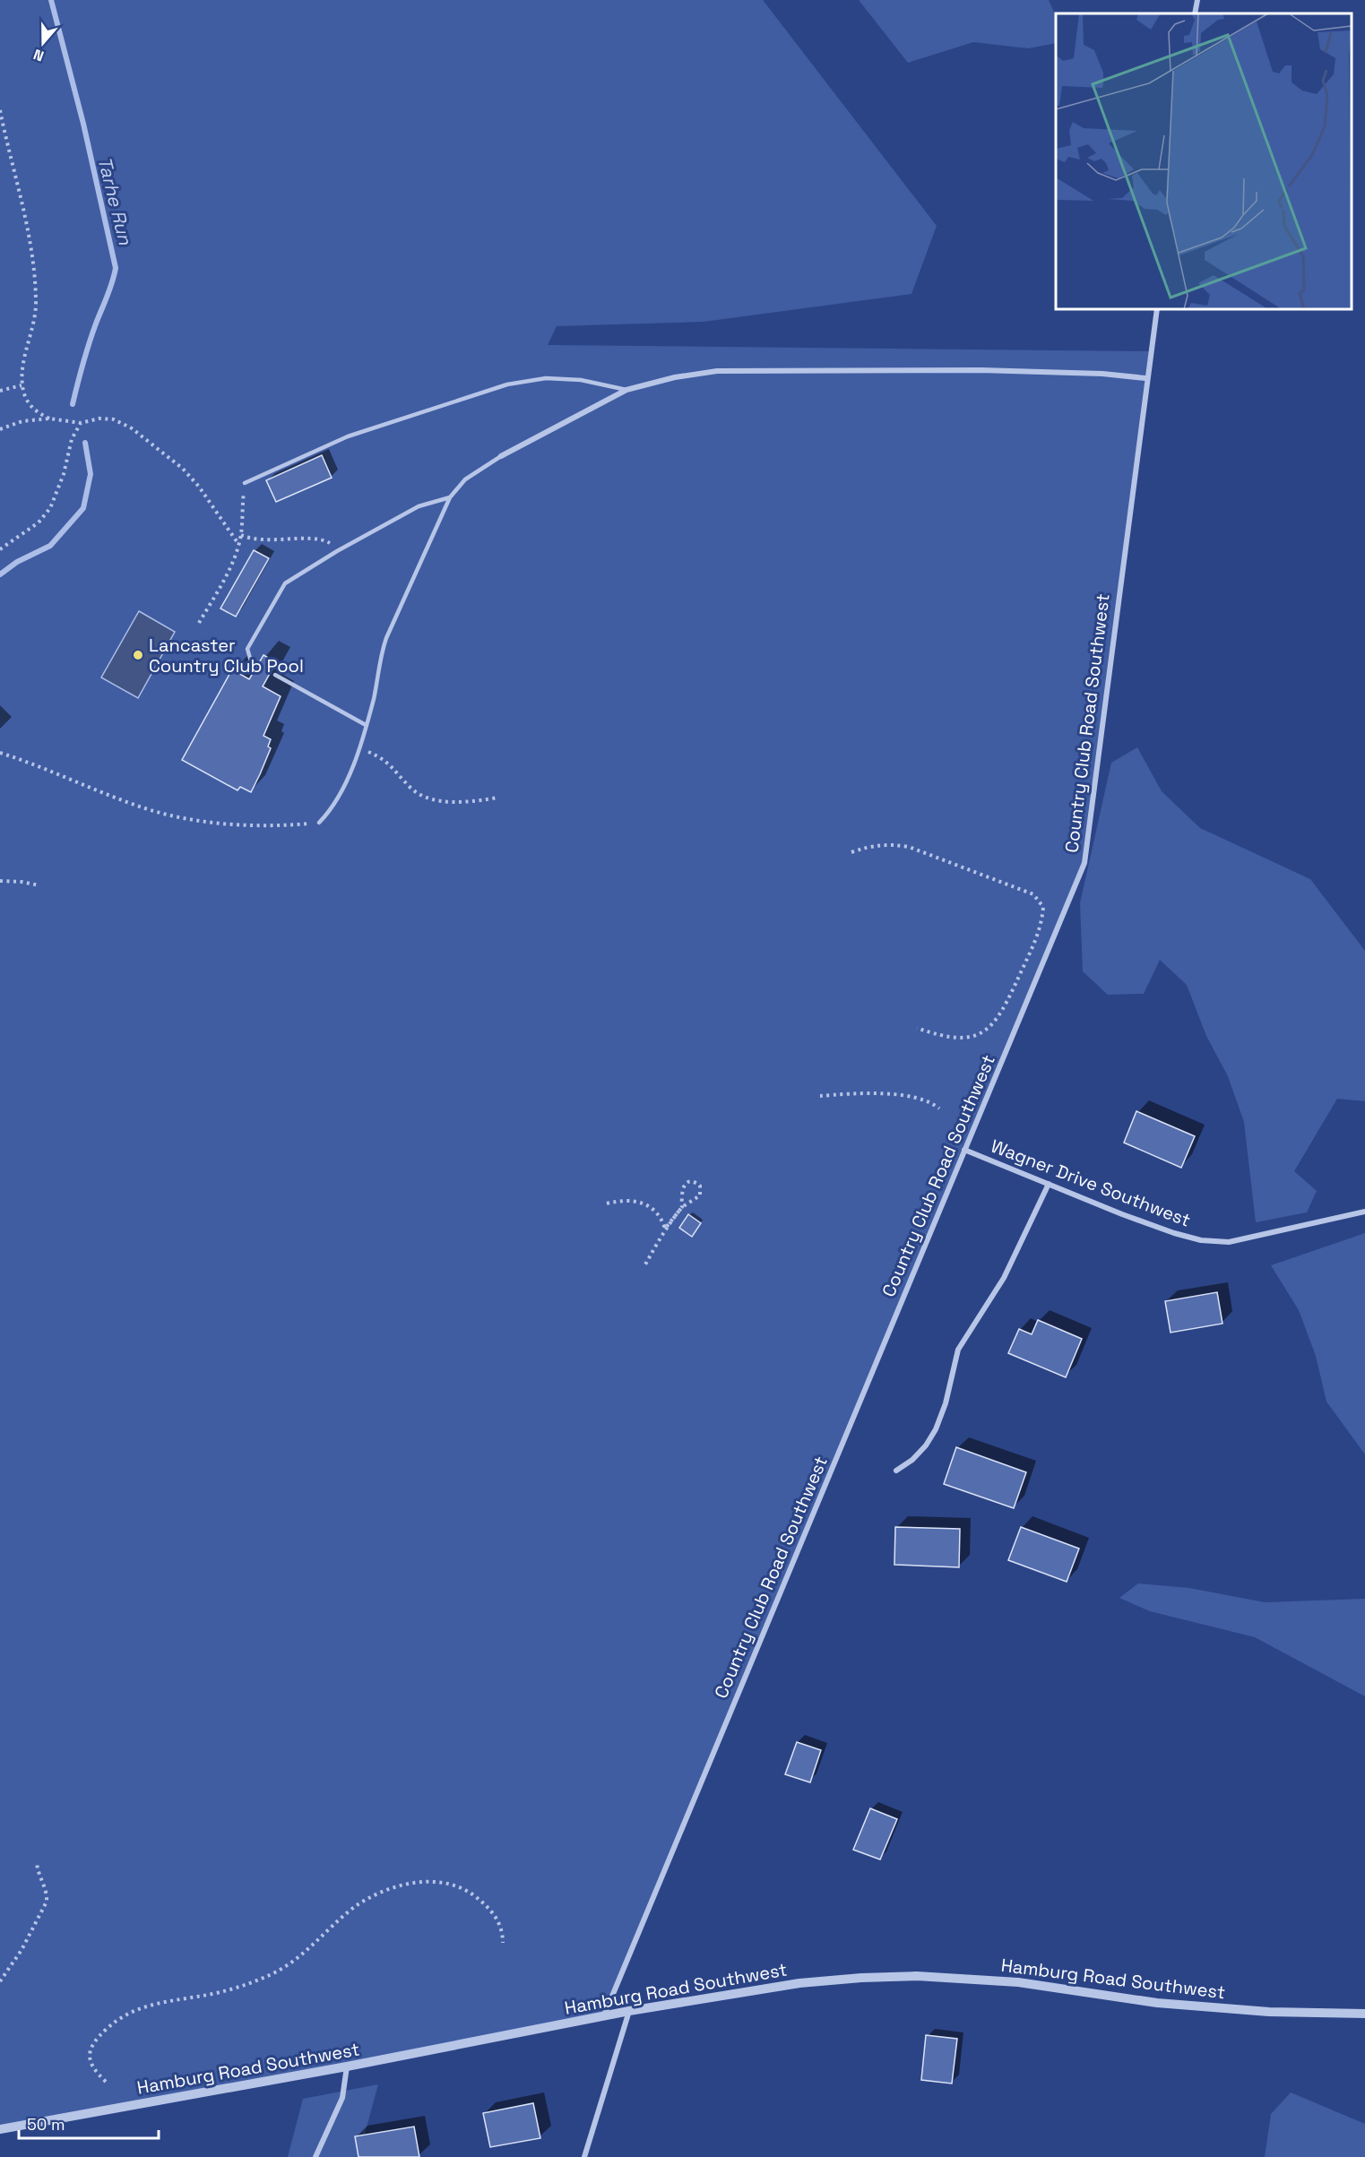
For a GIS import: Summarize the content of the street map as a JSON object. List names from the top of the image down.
{
  "streets": {
    "street": ["Country Club Road Southwest", "Wagner Drive Southwest", "Hamburg Road Southwest"]
  },
  "crossings": [
    ["Country Club Road Southwest", "Wagner Drive Southwest"],
    ["Country Club Road Southwest", "Hamburg Road Southwest"]
  ],
  "water": ["Tarhe Run"],
  "places": ["Lancaster Country Club Pool"],
  "scale_bar": "50 m",
  "north": "bottom"
}
